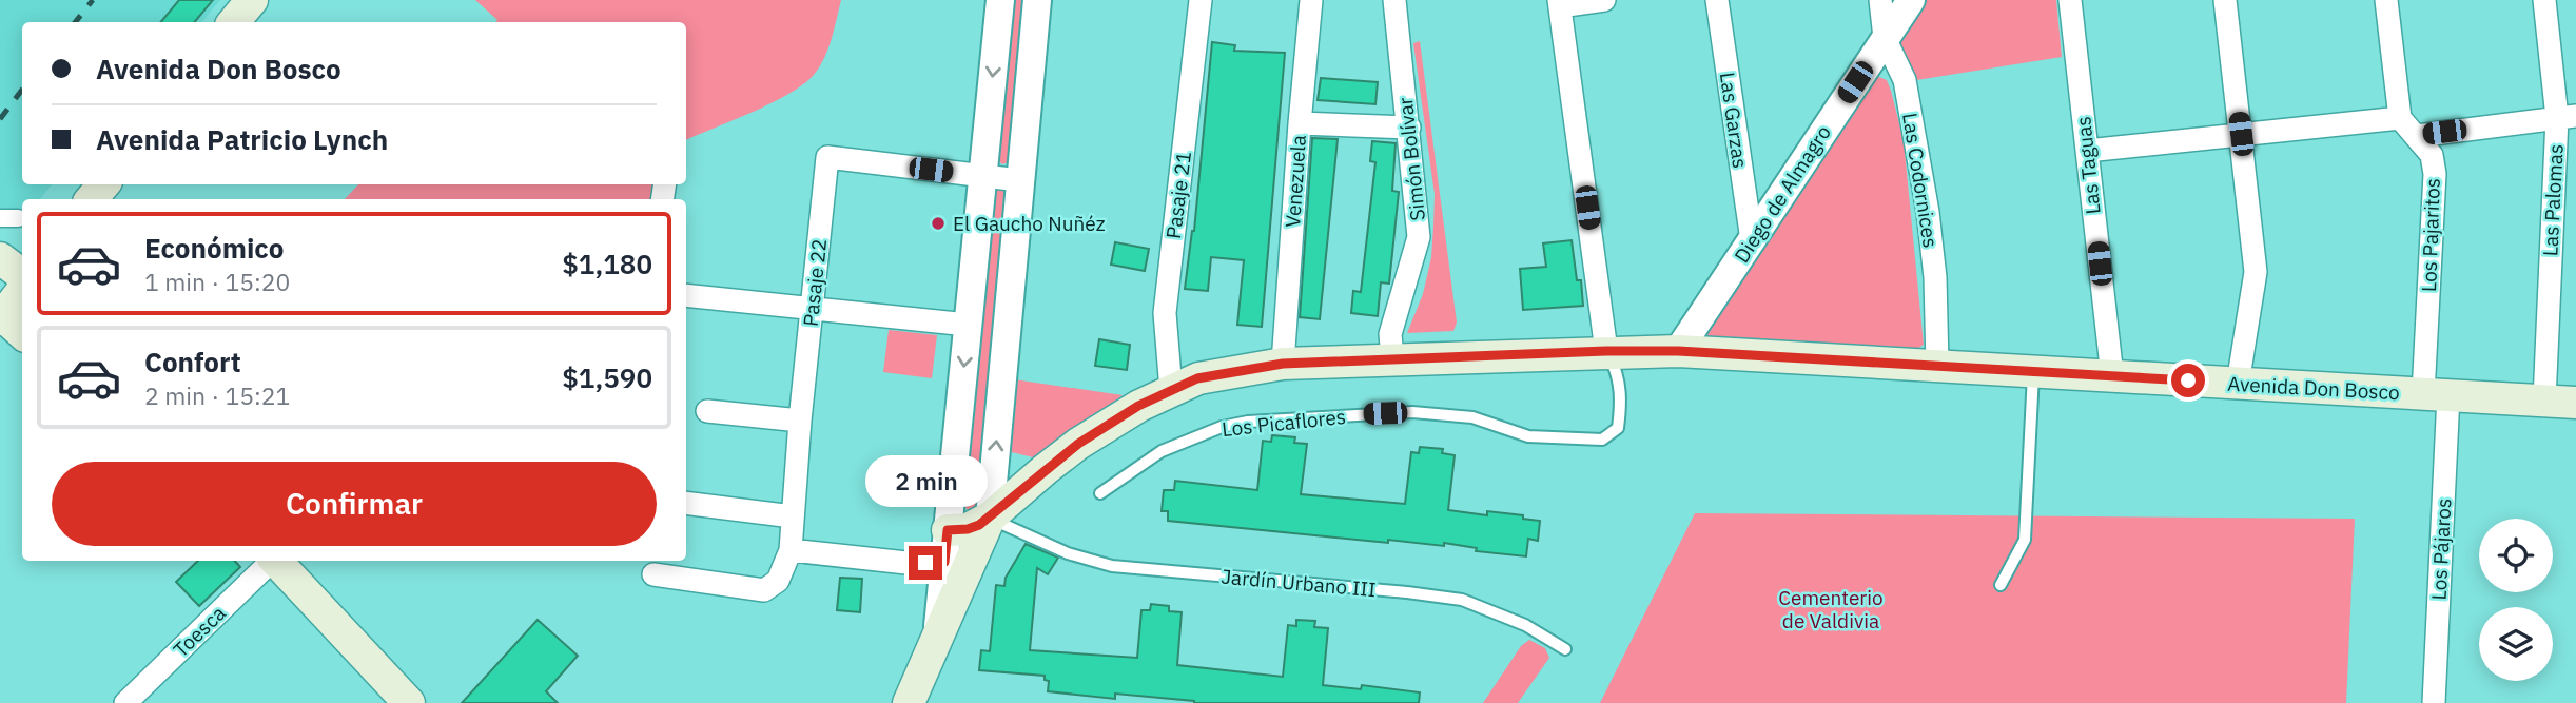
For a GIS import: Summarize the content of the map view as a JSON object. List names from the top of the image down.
{
  "streets": {
    "main road": ["Avenida Don Bosco"],
    "street": [
      "Las Garzas",
      "Simón Bolívar",
      "Las Taguas",
      "Las Codornices",
      "Venezuela",
      "Diego de Almagro",
      "Pasaje 21",
      "Las Palomas",
      "Los Pajaritos",
      "Pasaje 22",
      "Los Picaflores",
      "Los Pájaros",
      "Toesca"
    ],
    "lane": ["Jardín Urbano III"]
  },
  "crossings": [
    ["Las Garzas", "Diego de Almagro"],
    ["Simón Bolívar", "Avenida Don Bosco"],
    ["Las Taguas", "Avenida Don Bosco"],
    ["Las Codornices", "Diego de Almagro"],
    ["Las Codornices", "Avenida Don Bosco"],
    ["Venezuela", "Avenida Don Bosco"],
    ["Diego de Almagro", "Avenida Don Bosco"],
    ["Pasaje 21", "Avenida Don Bosco"],
    ["Las Palomas", "Avenida Don Bosco"],
    ["Los Pajaritos", "Avenida Don Bosco"],
    ["Los Pajaritos", "Los Pájaros"],
    ["Avenida Don Bosco", "Los Picaflores"],
    ["Avenida Don Bosco", "Los Pájaros"],
    ["Avenida Don Bosco", "Jardín Urbano III"]
  ],
  "parks": ["Cementerio de Valdivia"],
  "places": ["El Gaucho Nuñéz"],
  "page": {
    "banner": ["Avenida Don Bosco", "Avenida Patricio Lynch"],
    "list": [
      {
        "name": "Económico",
        "note": "1 min · 15:20",
        "value": "$1,180"
      },
      {
        "name": "Confort",
        "note": "2 min · 15:21",
        "value": "$1,590"
      }
    ],
    "buttons": "Confirmar",
    "bubble": "2 min"
  }
}
